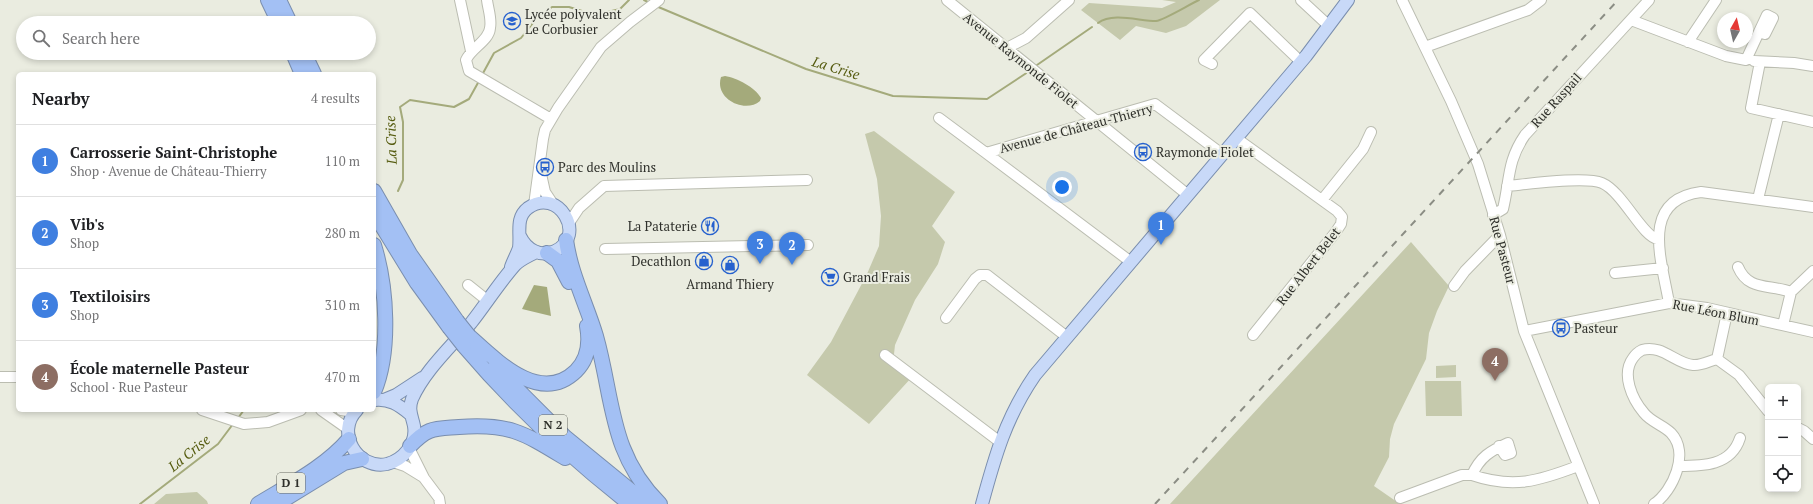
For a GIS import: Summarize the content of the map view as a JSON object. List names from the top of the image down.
{
  "streets": {
    "highway": ["N 2", "D 1"],
    "street": [
      "Avenue Raymonde Fiolet",
      "Rue Raspail",
      "Avenue de Château-Thierry",
      "Rue Pasteur",
      "Rue Albert Belet",
      "Rue Léon Blum"
    ]
  },
  "crossings": [
    ["Avenue Raymonde Fiolet", "Avenue de Château-Thierry"],
    ["Rue Raspail", "Rue Pasteur"],
    ["Rue Pasteur", "Rue Léon Blum"]
  ],
  "water": ["La Crise"],
  "places": {
    "school or university": ["Lycée polyvalent Le Corbusier"],
    "bus stop": ["Raymonde Fiolet", "Parc des Moulins", "Pasteur"],
    "restaurant": ["La Pataterie"],
    "shop": ["Decathlon", "Armand Thiery"],
    "supermarket": ["Grand Frais"]
  },
  "north": "top",
  "page": {
    "search": "Search here",
    "heading": ["Nearby", "4 results"],
    "list": [
      {
        "mark": "1",
        "name": "Carrosserie Saint-Christophe",
        "note": "Shop · Avenue de Château-Thierry",
        "value": "110 m"
      },
      {
        "mark": "2",
        "name": "Vib's",
        "note": "Shop",
        "value": "280 m"
      },
      {
        "mark": "3",
        "name": "Textiloisirs",
        "note": "Shop",
        "value": "310 m"
      },
      {
        "mark": "4",
        "name": "École maternelle Pasteur",
        "note": "School · Rue Pasteur",
        "value": "470 m"
      }
    ],
    "pins": [
      "1",
      "3",
      "2",
      "4"
    ],
    "map_buttons": ["+", "−"]
  }
}
